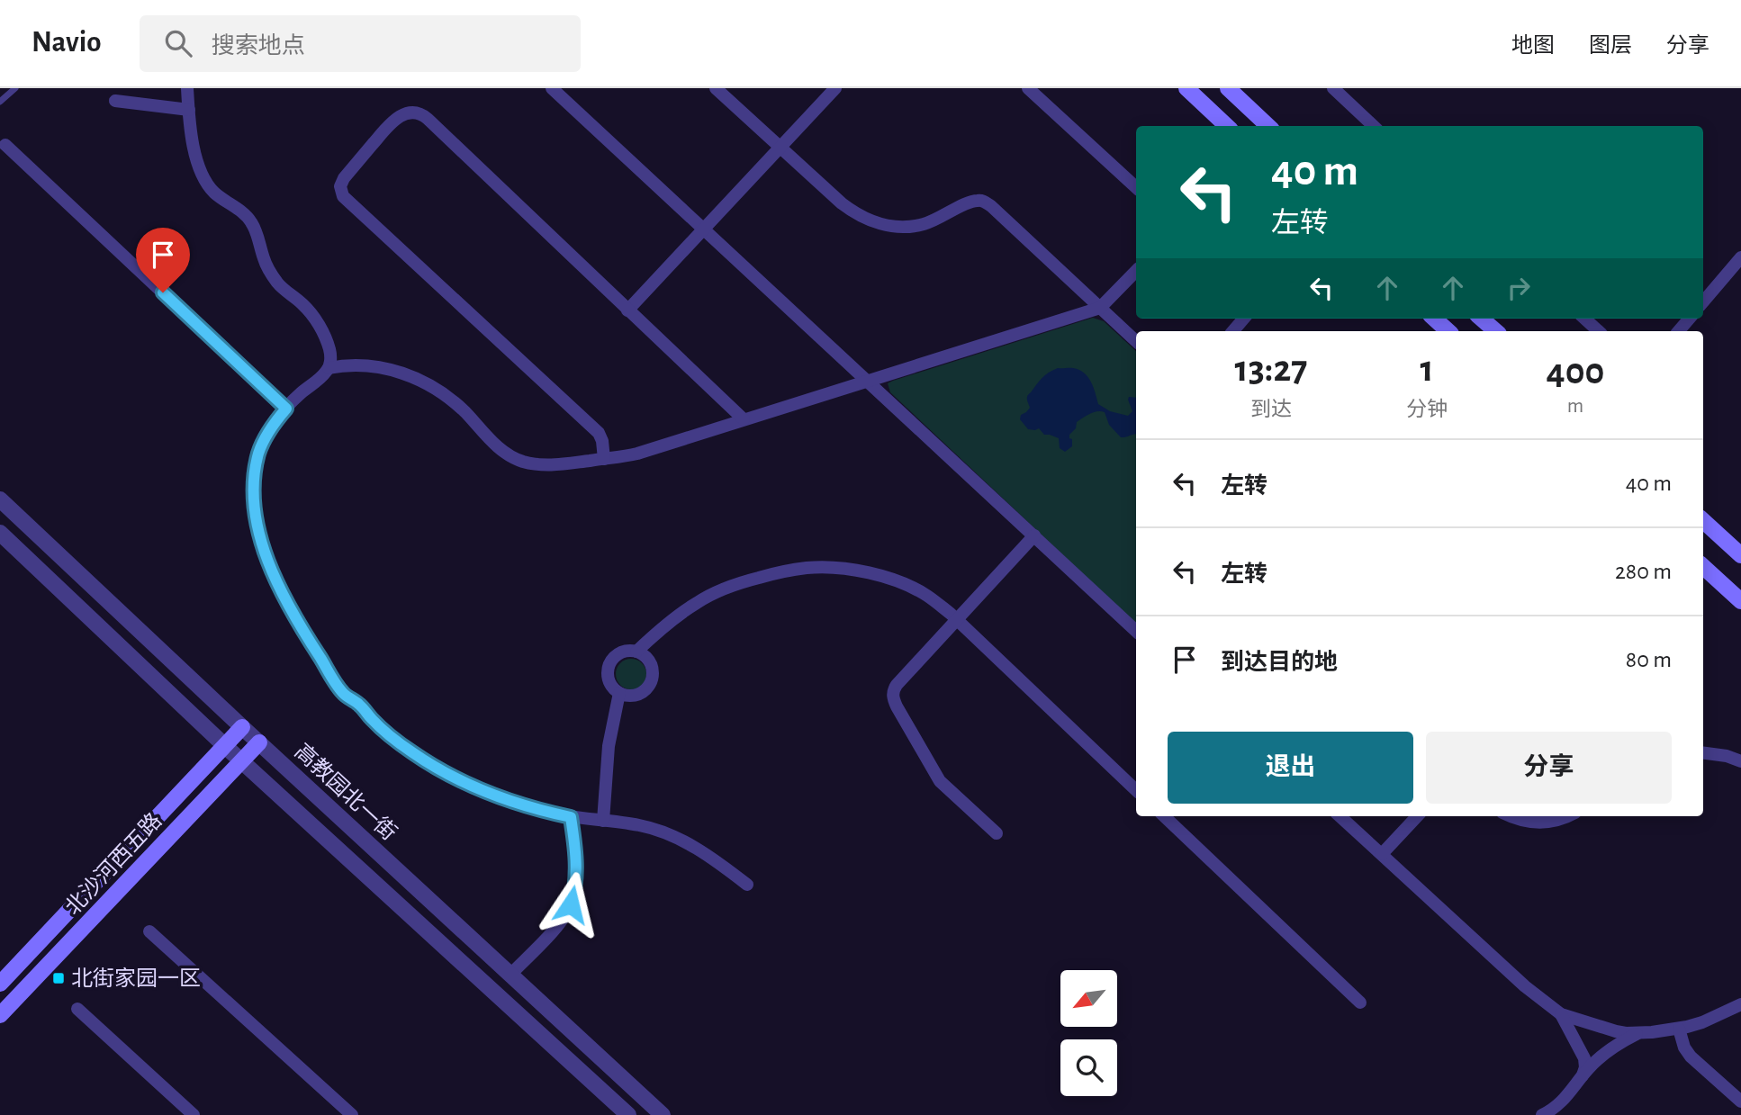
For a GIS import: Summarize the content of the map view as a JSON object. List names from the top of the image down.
{
  "streets": {
    "main road": ["北沙河西五路"],
    "street": ["高教园北一街"]
  },
  "crossings": [
    ["高教园北一街", "北沙河西五路"]
  ],
  "places": {
    "transit": ["北街家园一区"]
  },
  "north": "bottom left",
  "page": {
    "header": "Navio",
    "search": "搜索地点",
    "nav": ["地图", "图层", "分享"],
    "turn": ["40 m", "左转"],
    "eta": [
      "13:27",
      "到达",
      "1",
      "分钟",
      "400",
      "m"
    ],
    "list": [
      {
        "name": "左转",
        "value": "40 m"
      },
      {
        "name": "左转",
        "value": "280 m"
      },
      {
        "name": "到达目的地",
        "value": "80 m"
      }
    ],
    "buttons": ["退出", "分享"]
  }
}
